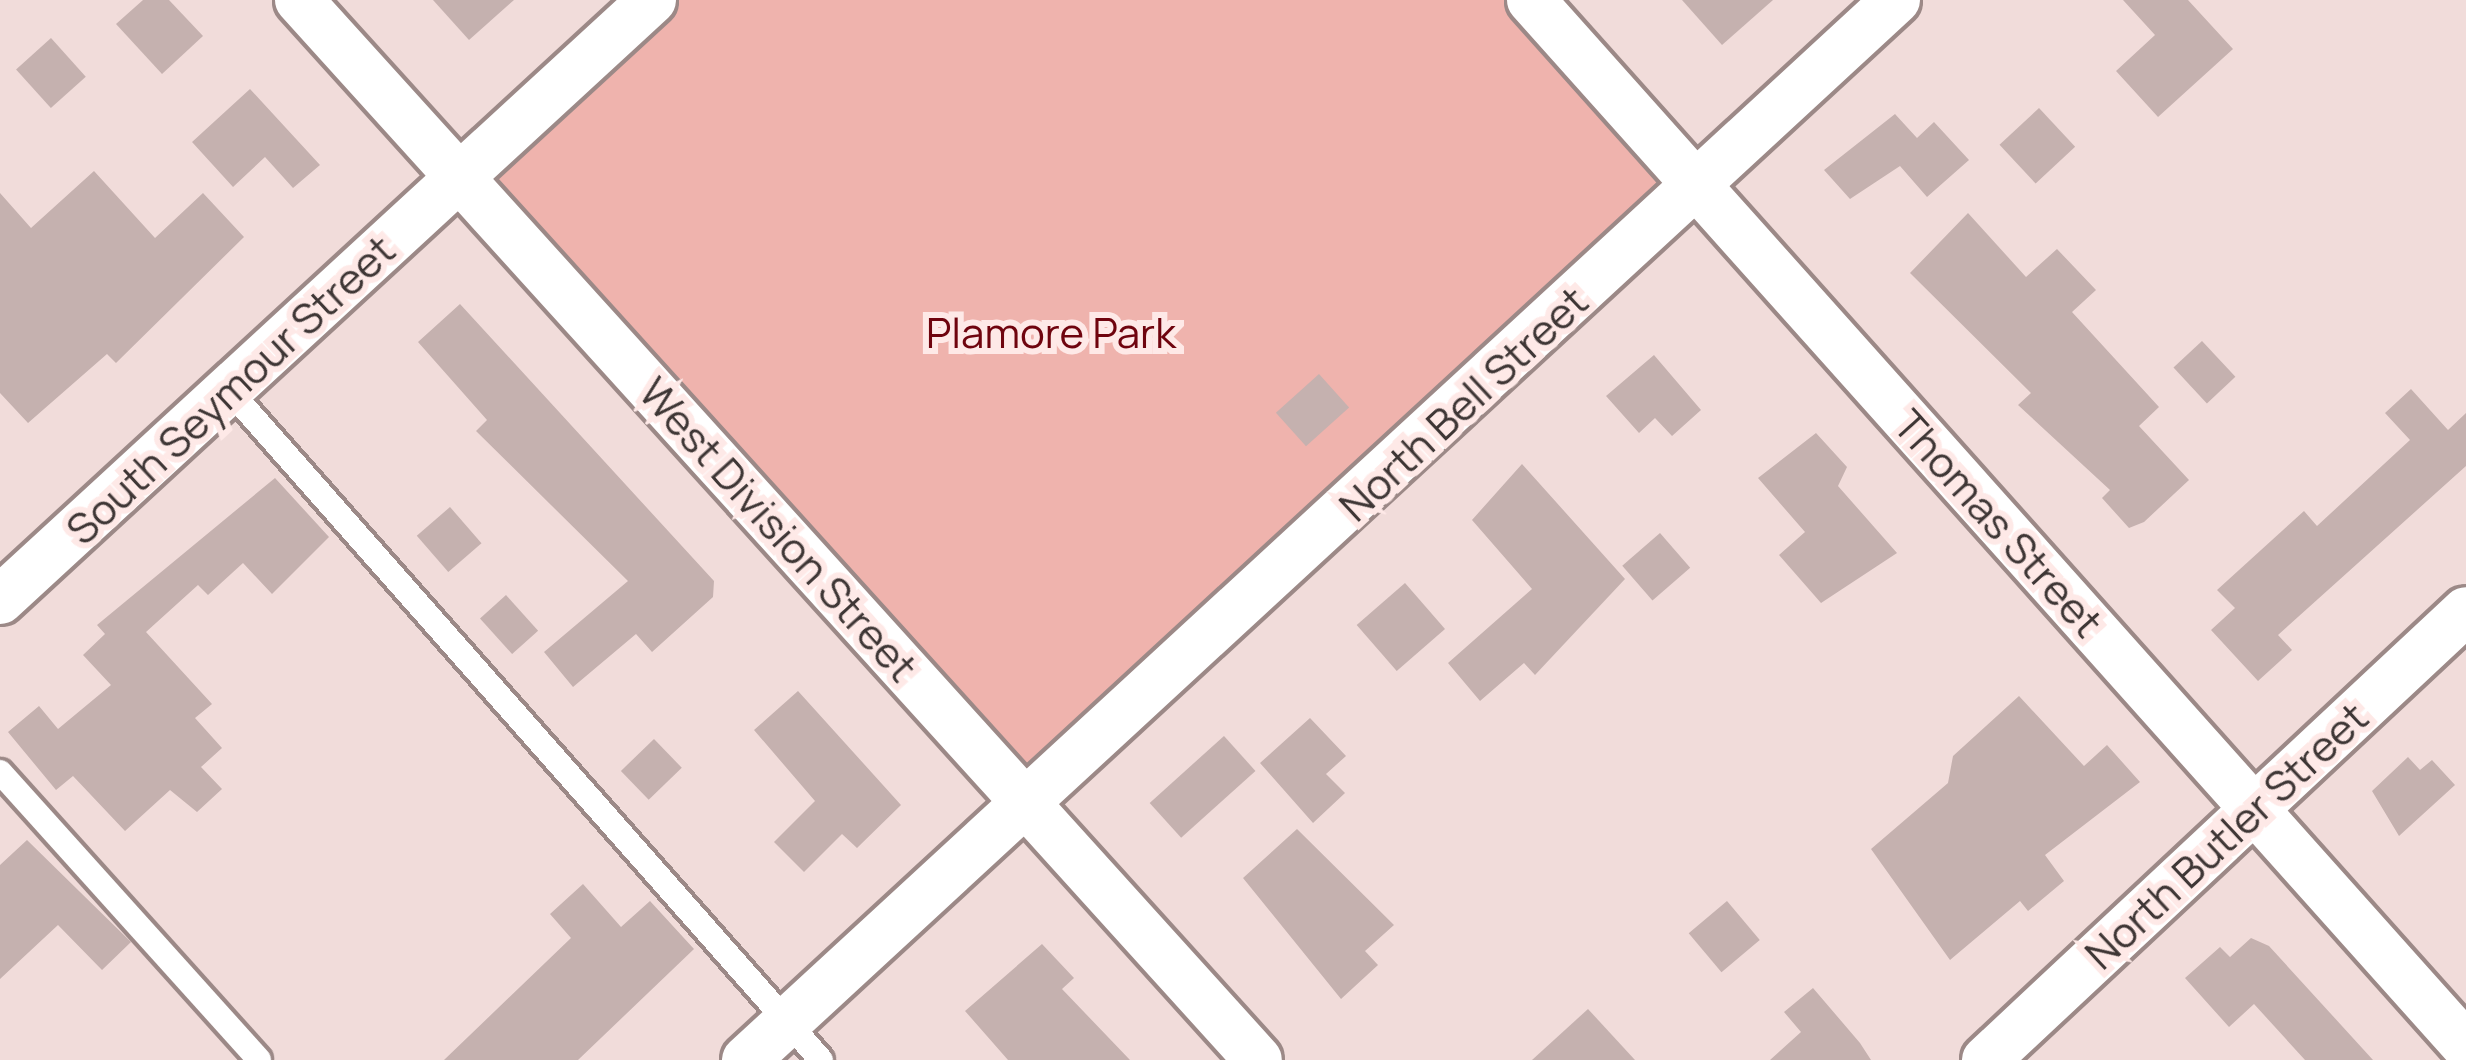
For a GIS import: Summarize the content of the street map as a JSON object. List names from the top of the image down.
{
  "streets": {
    "street": [
      "South Seymour Street",
      "North Bell Street",
      "Thomas Street",
      "West Division Street",
      "North Butler Street"
    ]
  },
  "crossings": [
    ["South Seymour Street", "West Division Street"],
    ["North Bell Street", "Thomas Street"],
    ["North Bell Street", "West Division Street"],
    ["Thomas Street", "North Butler Street"]
  ],
  "parks": ["Plamore Park"]
}
